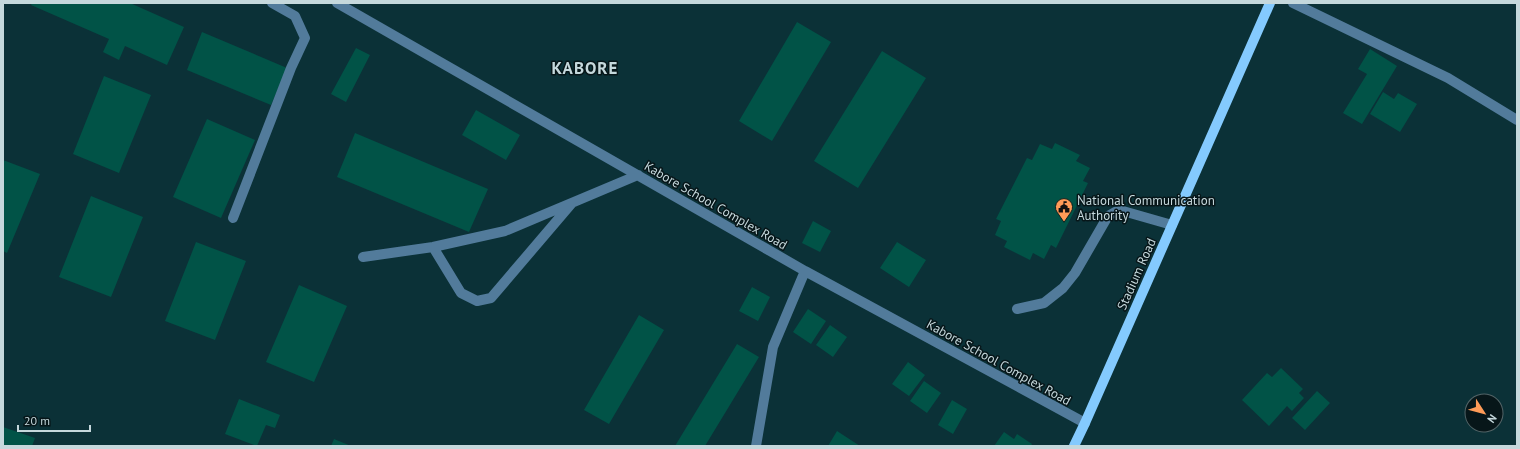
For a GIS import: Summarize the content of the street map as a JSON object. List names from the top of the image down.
{
  "streets": {
    "main road": ["Stadium Road"],
    "street": ["Kabore School Complex Road"]
  },
  "crossings": [
    ["Kabore School Complex Road", "Stadium Road"]
  ],
  "districts": ["KABORE"],
  "places": {
    "public building": ["National Communication Authority"]
  },
  "scale_bar": "20 m",
  "north": "bottom right"
}
